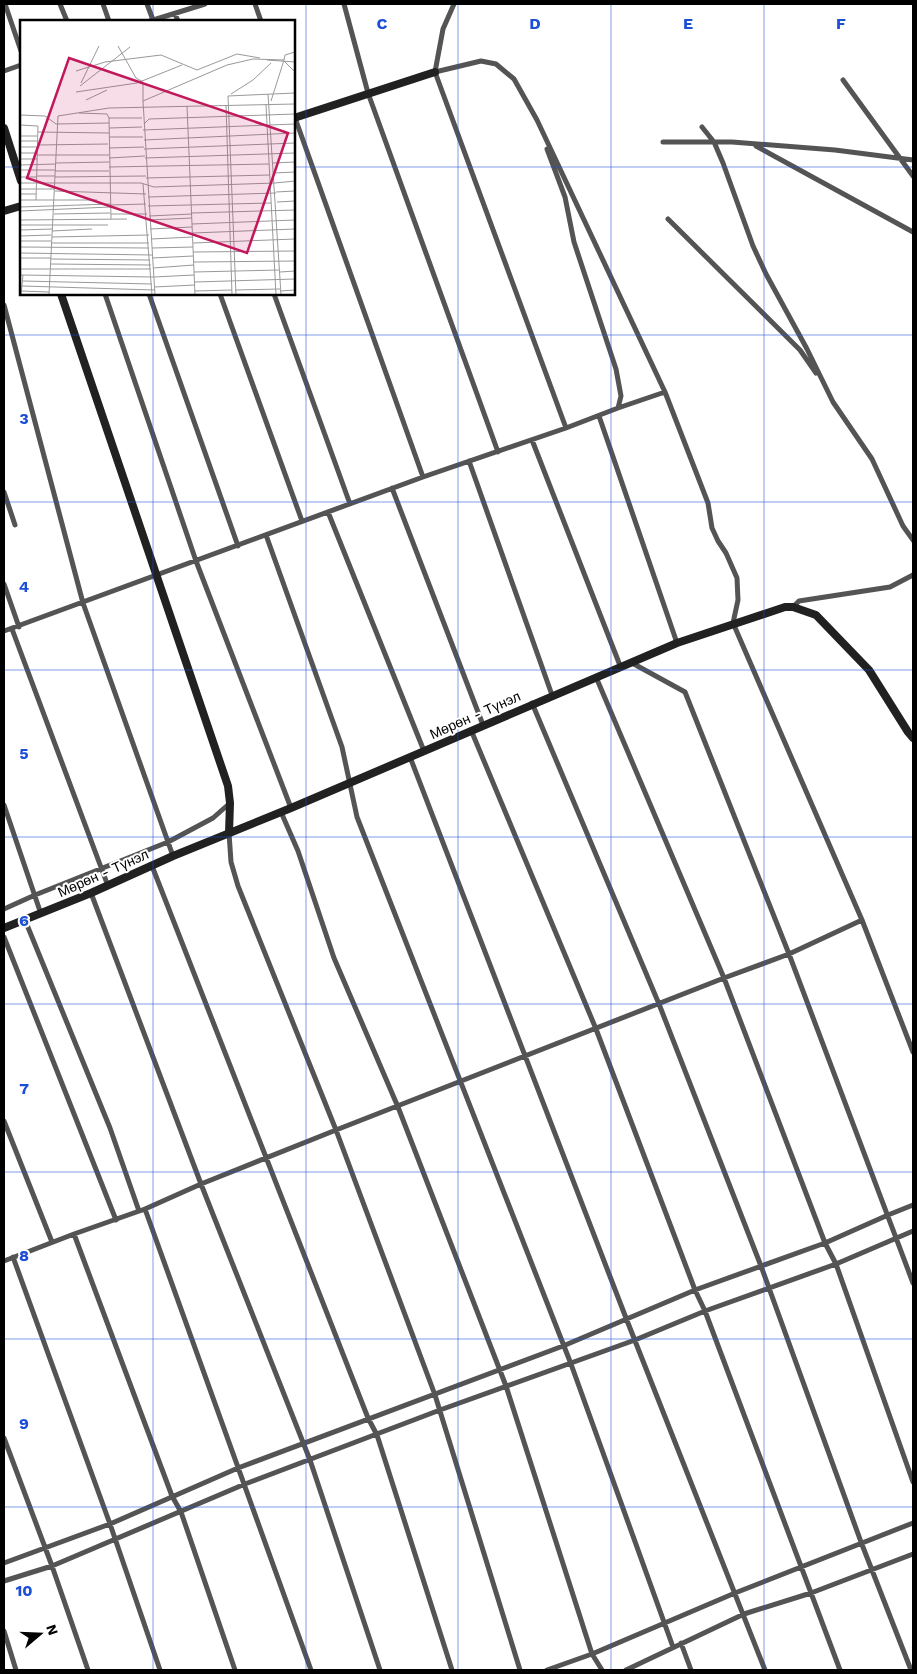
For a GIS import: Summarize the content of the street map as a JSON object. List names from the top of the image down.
{
  "streets": {
    "street": ["Мөрөн - Түнэл"]
  },
  "north": "right",
  "grid": {
    "columns": [
      "C",
      "D",
      "E",
      "F"
    ],
    "rows": [
      "3",
      "4",
      "5",
      "6",
      "7",
      "8",
      "9",
      "10"
    ]
  }
}
